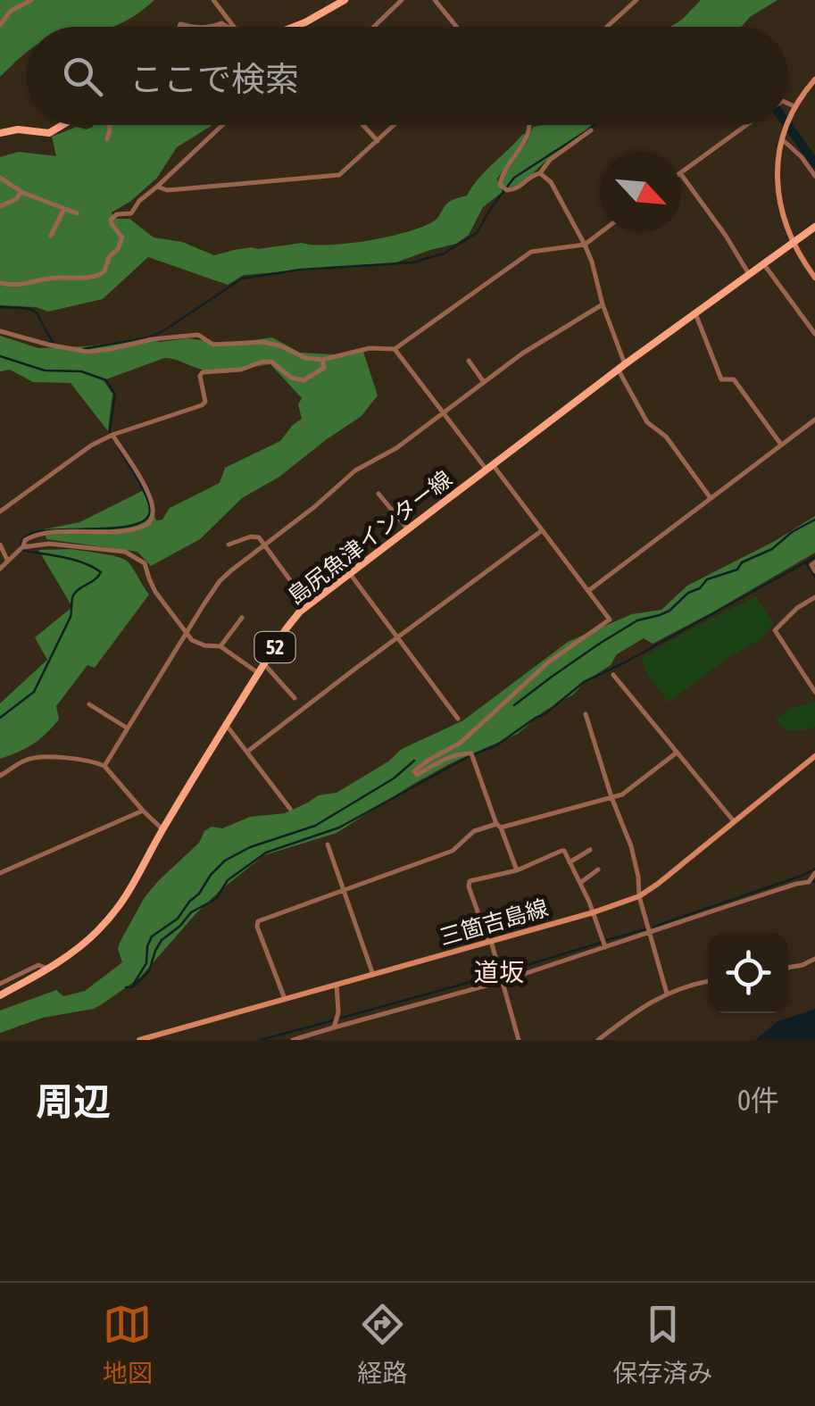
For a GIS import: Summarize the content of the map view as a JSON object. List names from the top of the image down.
{
  "streets": {
    "main road": ["島尻魚津インター線", "52", "三箇吉島線"]
  },
  "districts": ["道坂"],
  "north": "bottom right",
  "page": {
    "search": "ここで検索",
    "heading": ["周辺", "0件"],
    "nav": ["地図", "経路", "保存済み"]
  }
}
